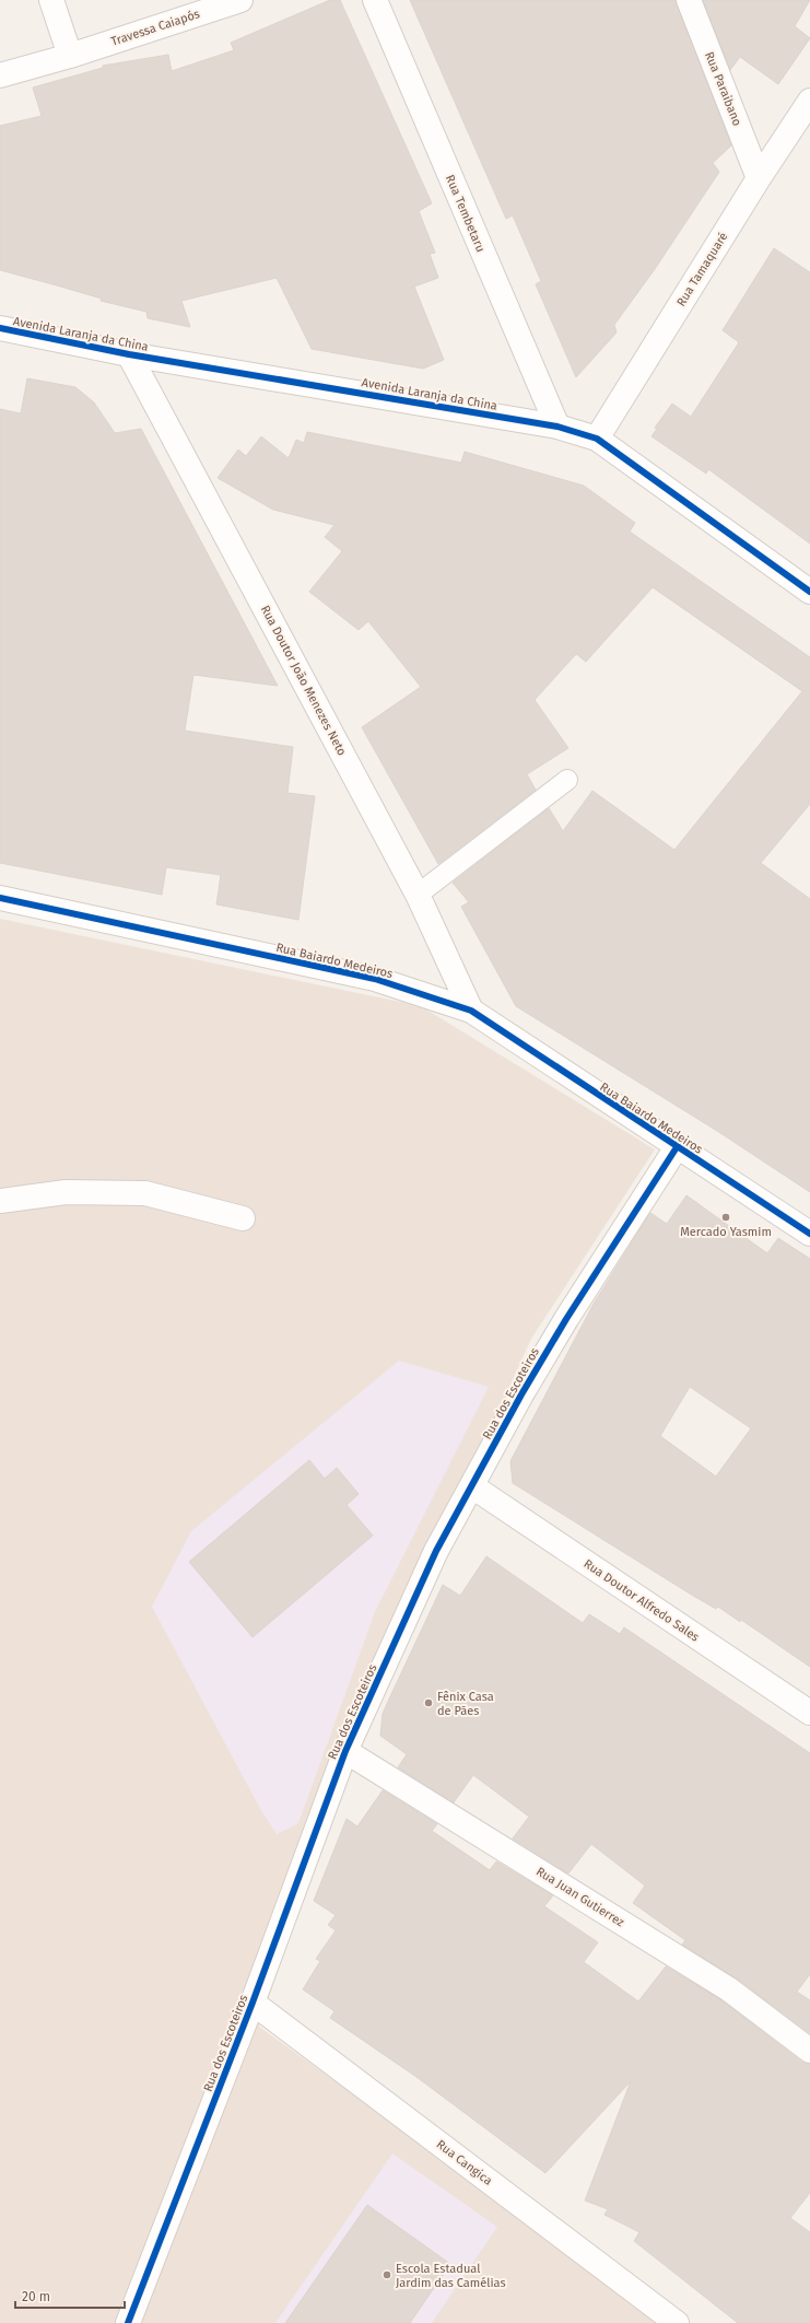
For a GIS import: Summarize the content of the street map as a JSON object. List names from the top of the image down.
{
  "streets": {
    "street": [
      "Travessa Caiapós",
      "Rua Paraibano",
      "Rua Tembetaru",
      "Rua Tamaquaré",
      "Avenida Laranja da China",
      "Rua Doutor João Menezes Neto",
      "Rua Baiardo Medeiros",
      "Rua dos Escoteiros",
      "Rua Doutor Alfredo Sales",
      "Rua Juan Gutierrez",
      "Rua Cangica"
    ]
  },
  "crossings": [
    ["Rua Paraibano", "Rua Tamaquaré"],
    ["Rua Tembetaru", "Avenida Laranja da China"],
    ["Rua Tamaquaré", "Avenida Laranja da China"],
    ["Avenida Laranja da China", "Rua Doutor João Menezes Neto"],
    ["Rua Doutor João Menezes Neto", "Rua Baiardo Medeiros"],
    ["Rua Baiardo Medeiros", "Rua dos Escoteiros"],
    ["Rua dos Escoteiros", "Rua Doutor Alfredo Sales"],
    ["Rua dos Escoteiros", "Rua Juan Gutierrez"],
    ["Rua dos Escoteiros", "Rua Cangica"]
  ],
  "places": ["Mercado Yasmim", "Fênix Casa de Pães", "Escola Estadual Jardim das Camélias"],
  "scale_bar": "20 m"
}
